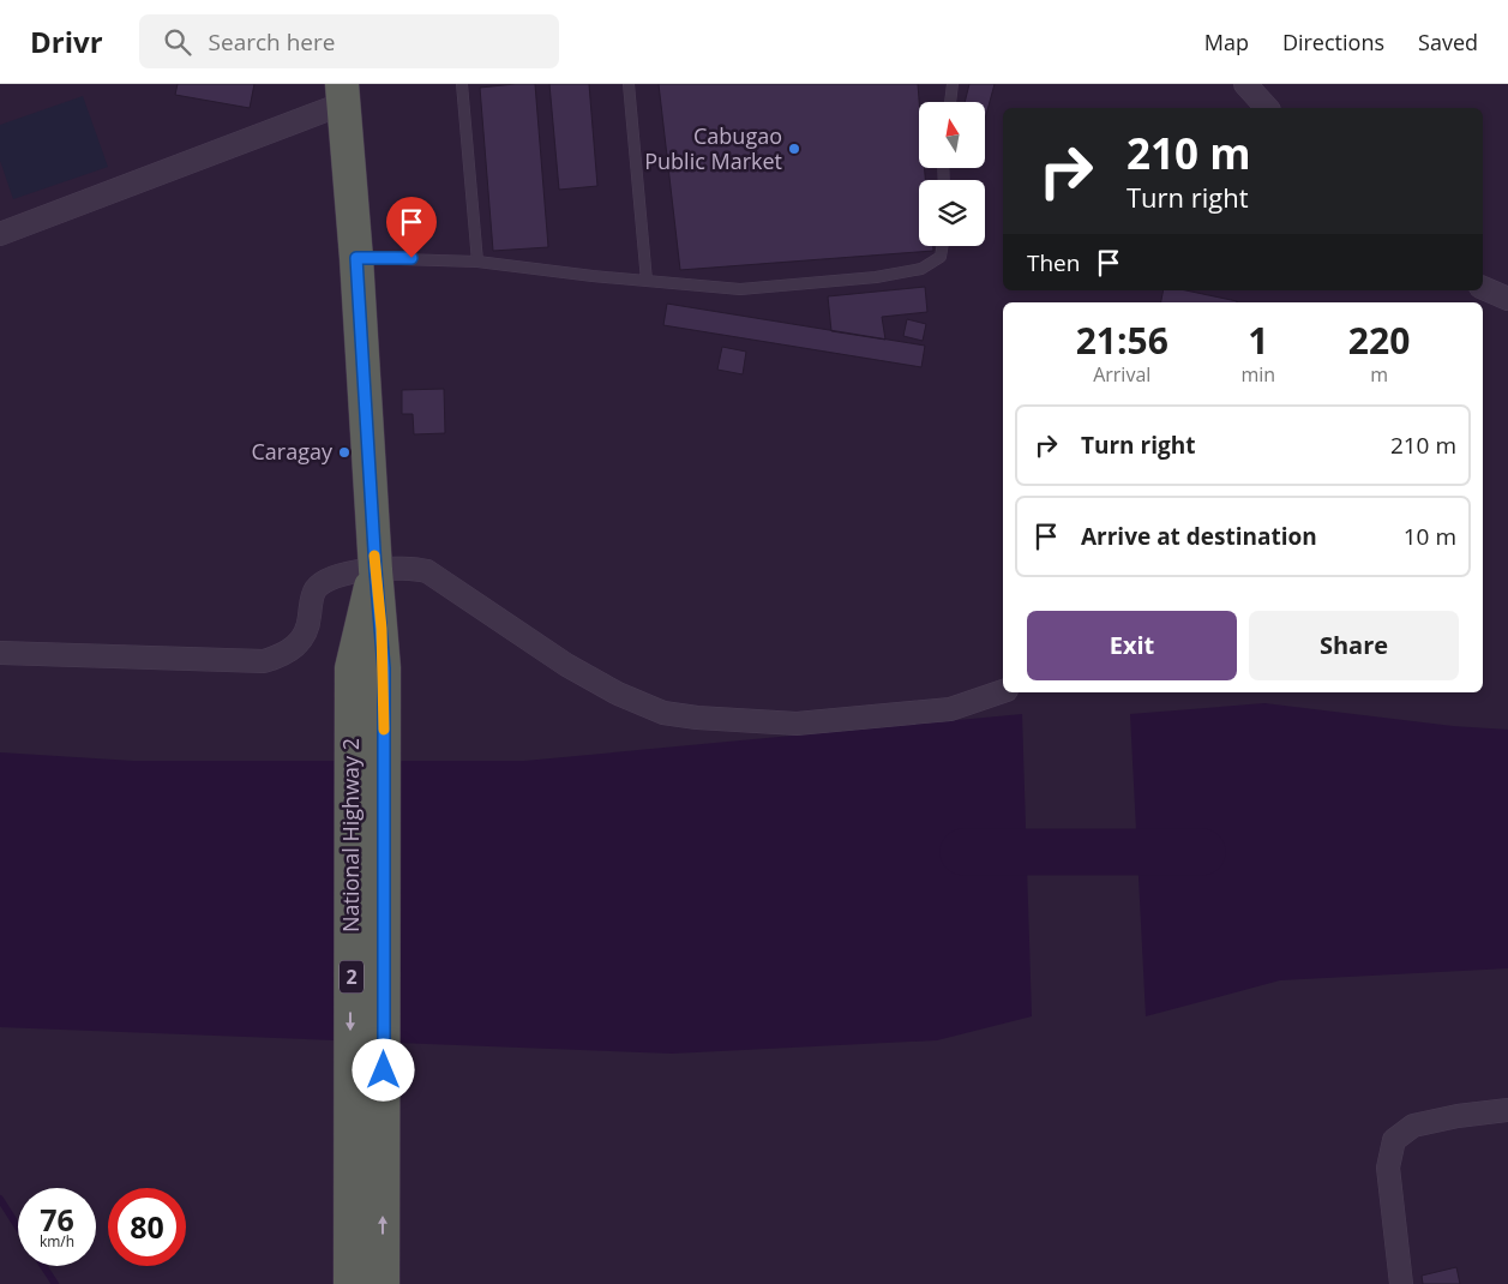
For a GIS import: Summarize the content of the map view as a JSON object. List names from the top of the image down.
{
  "streets": {
    "highway": ["National Highway 2", "2"]
  },
  "places": ["Cabugao Public Market", "Caragay"],
  "north": "top",
  "page": {
    "header": "Drivr",
    "search": "Search here",
    "nav": ["Map", "Directions", "Saved"],
    "turn": ["210 m", "Turn right"],
    "then": "Then",
    "eta": [
      "21:56",
      "Arrival",
      "1",
      "min",
      "220",
      "m"
    ],
    "list": [
      {
        "name": "Turn right",
        "value": "210 m"
      },
      {
        "name": "Arrive at destination",
        "value": "10 m"
      }
    ],
    "buttons": ["Exit", "Share"],
    "speed": "76 km/h",
    "limit": "80"
  }
}
